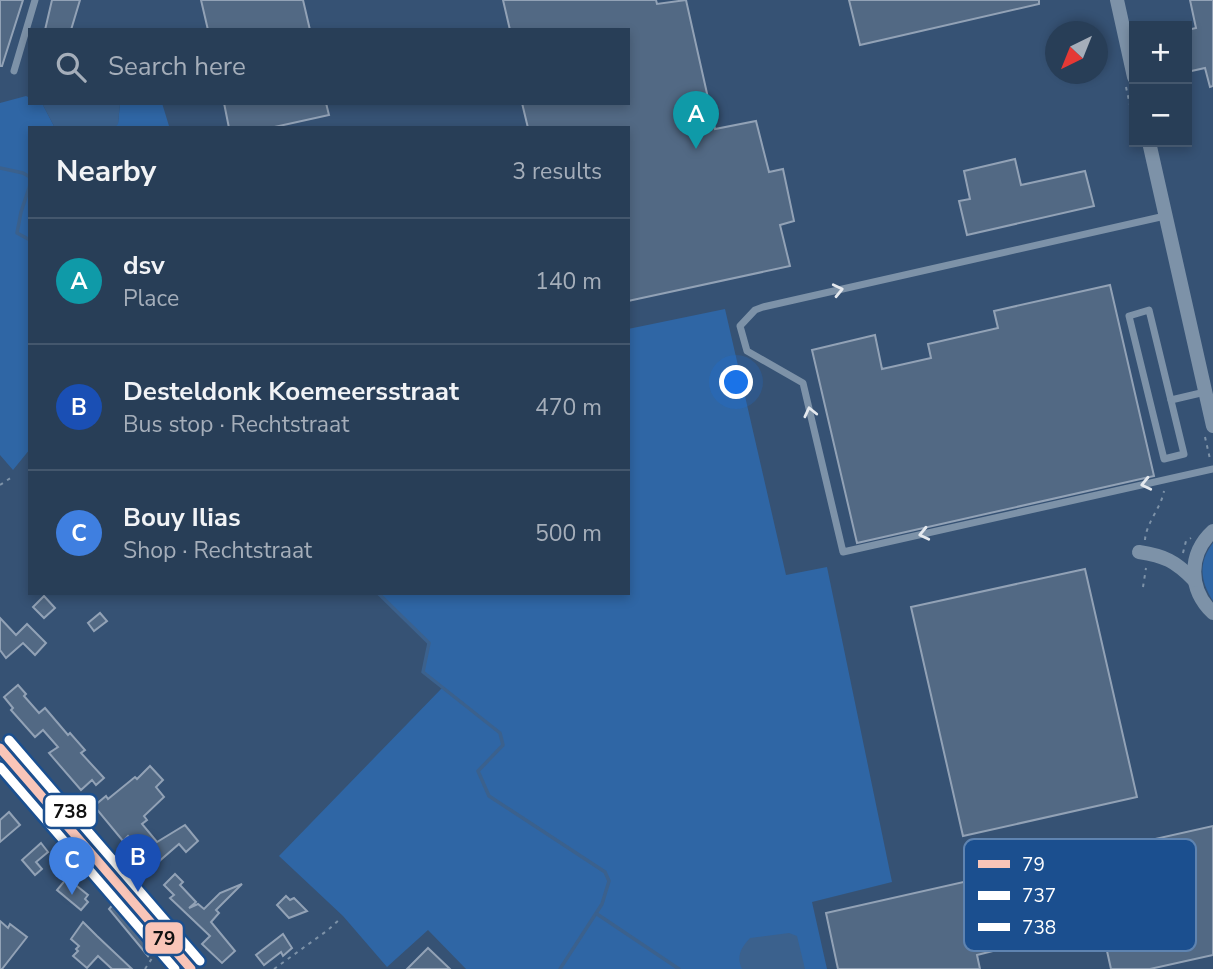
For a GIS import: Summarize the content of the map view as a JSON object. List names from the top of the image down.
{
  "lines": ["transit line 738", "transit line 79", "transit line 737"],
  "legend": ["79", "737", "738"],
  "north": "bottom left",
  "page": {
    "map_buttons": ["+", "−"],
    "search": "Search here",
    "pins": ["A", "B", "C"],
    "heading": ["Nearby", "3 results"],
    "list": [
      {
        "mark": "A",
        "name": "dsv",
        "note": "Place",
        "value": "140 m"
      },
      {
        "mark": "B",
        "name": "Desteldonk Koemeersstraat",
        "note": "Bus stop · Rechtstraat",
        "value": "470 m"
      },
      {
        "mark": "C",
        "name": "Bouy Ilias",
        "note": "Shop · Rechtstraat",
        "value": "500 m"
      }
    ]
  }
}
